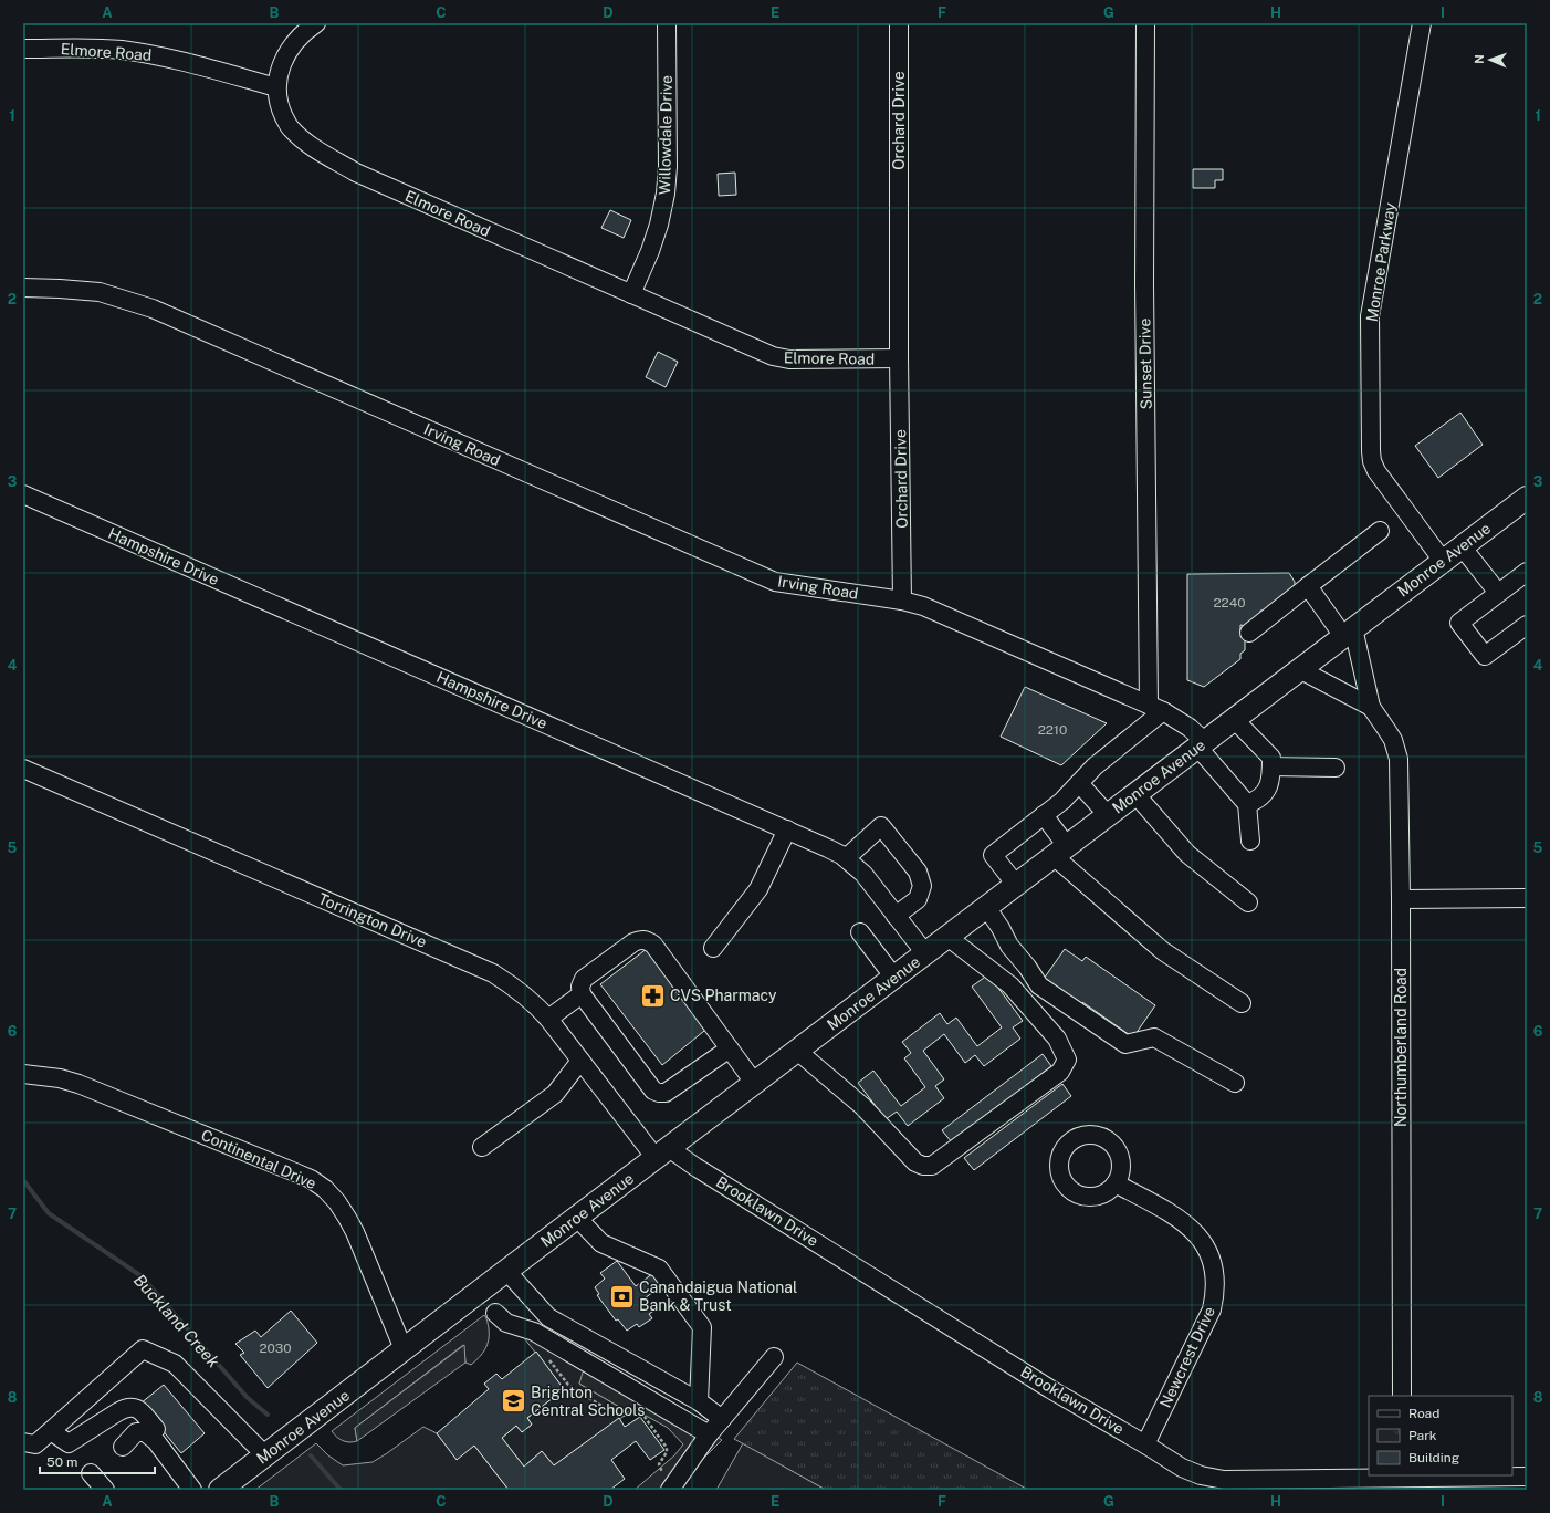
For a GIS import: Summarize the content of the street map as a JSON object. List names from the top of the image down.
{
  "streets": {
    "main road": ["Monroe Avenue"],
    "street": [
      "Elmore Road",
      "Orchard Drive",
      "Willowdale Drive",
      "Monroe Parkway",
      "Sunset Drive",
      "Irving Road",
      "Hampshire Drive",
      "Torrington Drive",
      "Northumberland Road",
      "Continental Drive",
      "Brooklawn Drive",
      "Newcrest Drive"
    ]
  },
  "crossings": [
    ["Elmore Road", "Orchard Drive"],
    ["Elmore Road", "Willowdale Drive"],
    ["Orchard Drive", "Irving Road"],
    ["Monroe Parkway", "Monroe Avenue"],
    ["Hampshire Drive", "Monroe Avenue"],
    ["Monroe Avenue", "Torrington Drive"],
    ["Monroe Avenue", "Northumberland Road"],
    ["Monroe Avenue", "Continental Drive"],
    ["Monroe Avenue", "Brooklawn Drive"],
    ["Torrington Drive", "Brooklawn Drive"],
    ["Brooklawn Drive", "Newcrest Drive"]
  ],
  "water": ["Buckland Creek"],
  "places": {
    "pharmacy": ["CVS Pharmacy"],
    "bank": ["Canandaigua National Bank & Trust"],
    "school or university": ["Brighton Central Schools"]
  },
  "house_numbers": ["2240", "2210", "2030"],
  "legend": ["Road", "Park", "Building"],
  "scale_bar": "50 m",
  "north": "left",
  "grid": {
    "columns": [
      "A",
      "B",
      "C",
      "D",
      "E",
      "F",
      "G",
      "H",
      "I"
    ],
    "rows": [
      "1",
      "2",
      "3",
      "4",
      "5",
      "6",
      "7",
      "8"
    ]
  }
}
